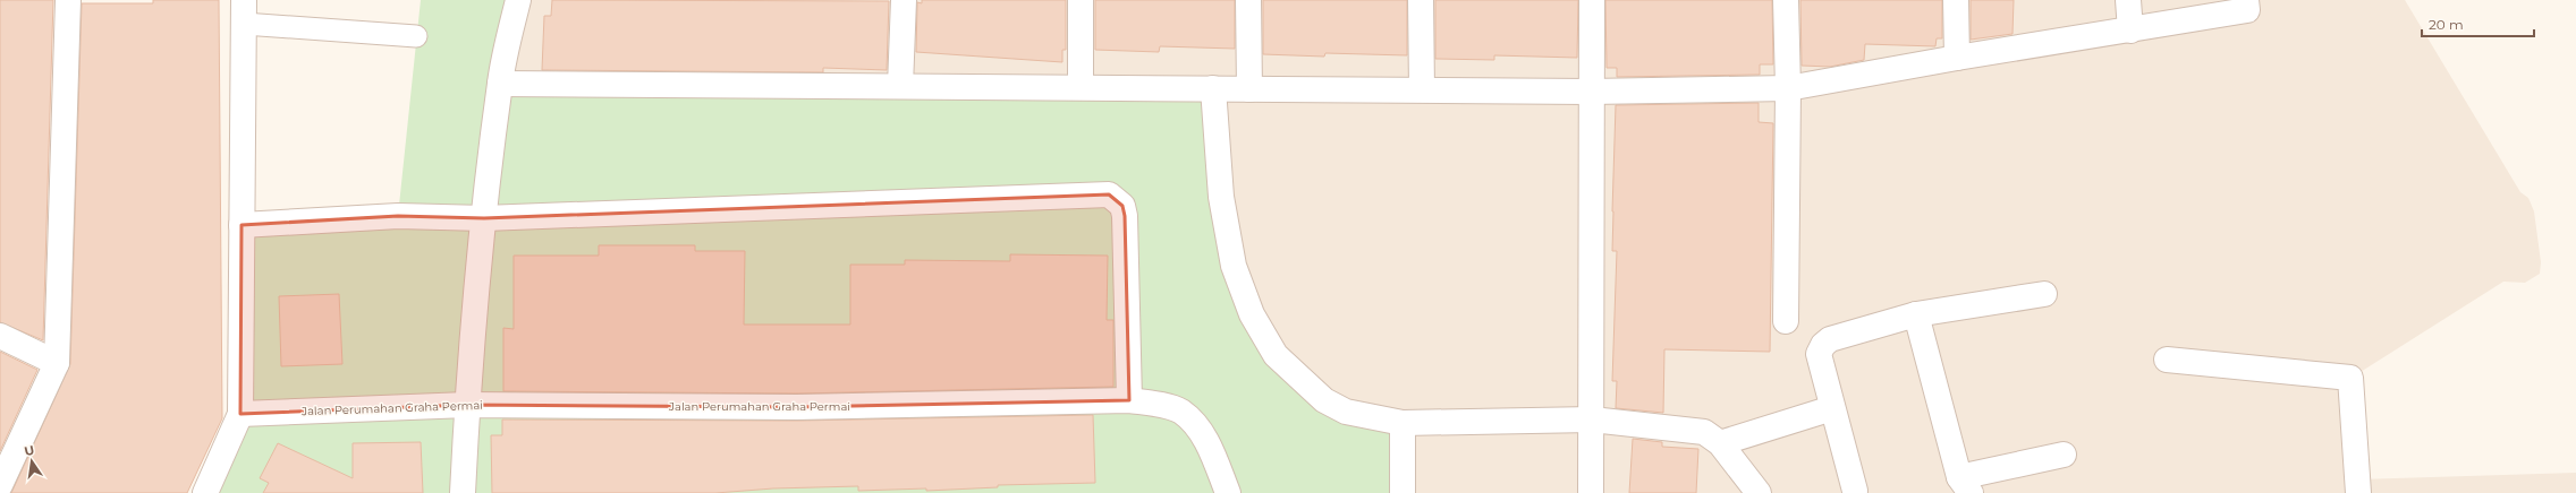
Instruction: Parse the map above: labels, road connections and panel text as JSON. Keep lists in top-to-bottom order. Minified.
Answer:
{"streets":{"street":["Jalan Perumahan Graha Permai"]},"scale_bar":"20 m","north":"top"}
